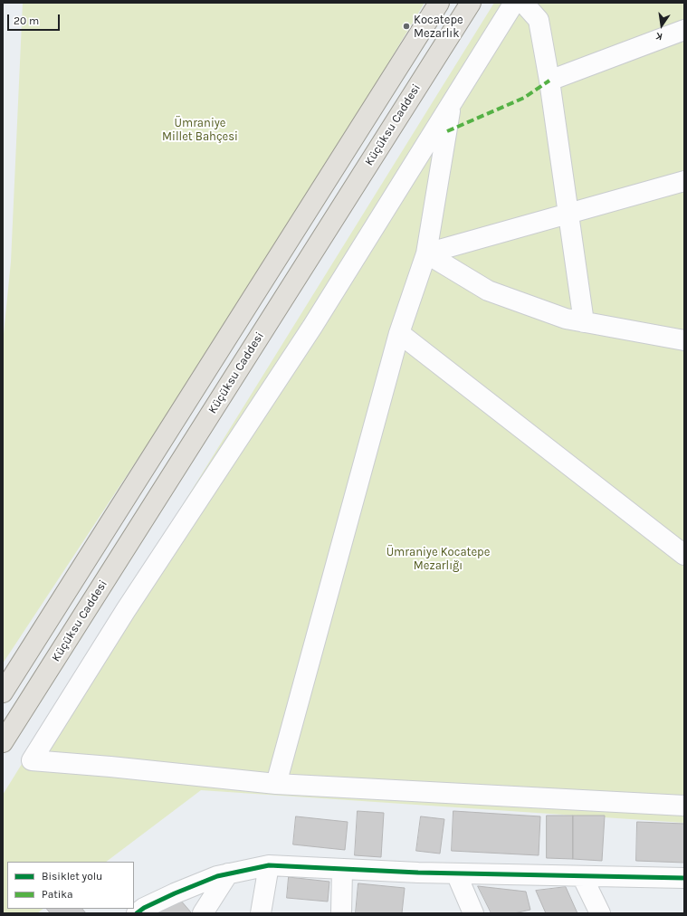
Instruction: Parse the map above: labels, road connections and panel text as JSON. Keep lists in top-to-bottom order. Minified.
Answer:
{"streets":{"main road":["Küçüksu Caddesi"]},"parks":["Ümraniye Millet Bahçesi","Ümraniye Kocatepe Mezarlığı"],"places":["Kocatepe Mezarlık"],"legend":["Bisiklet yolu","Patika"],"scale_bar":"20 m","north":"bottom"}
